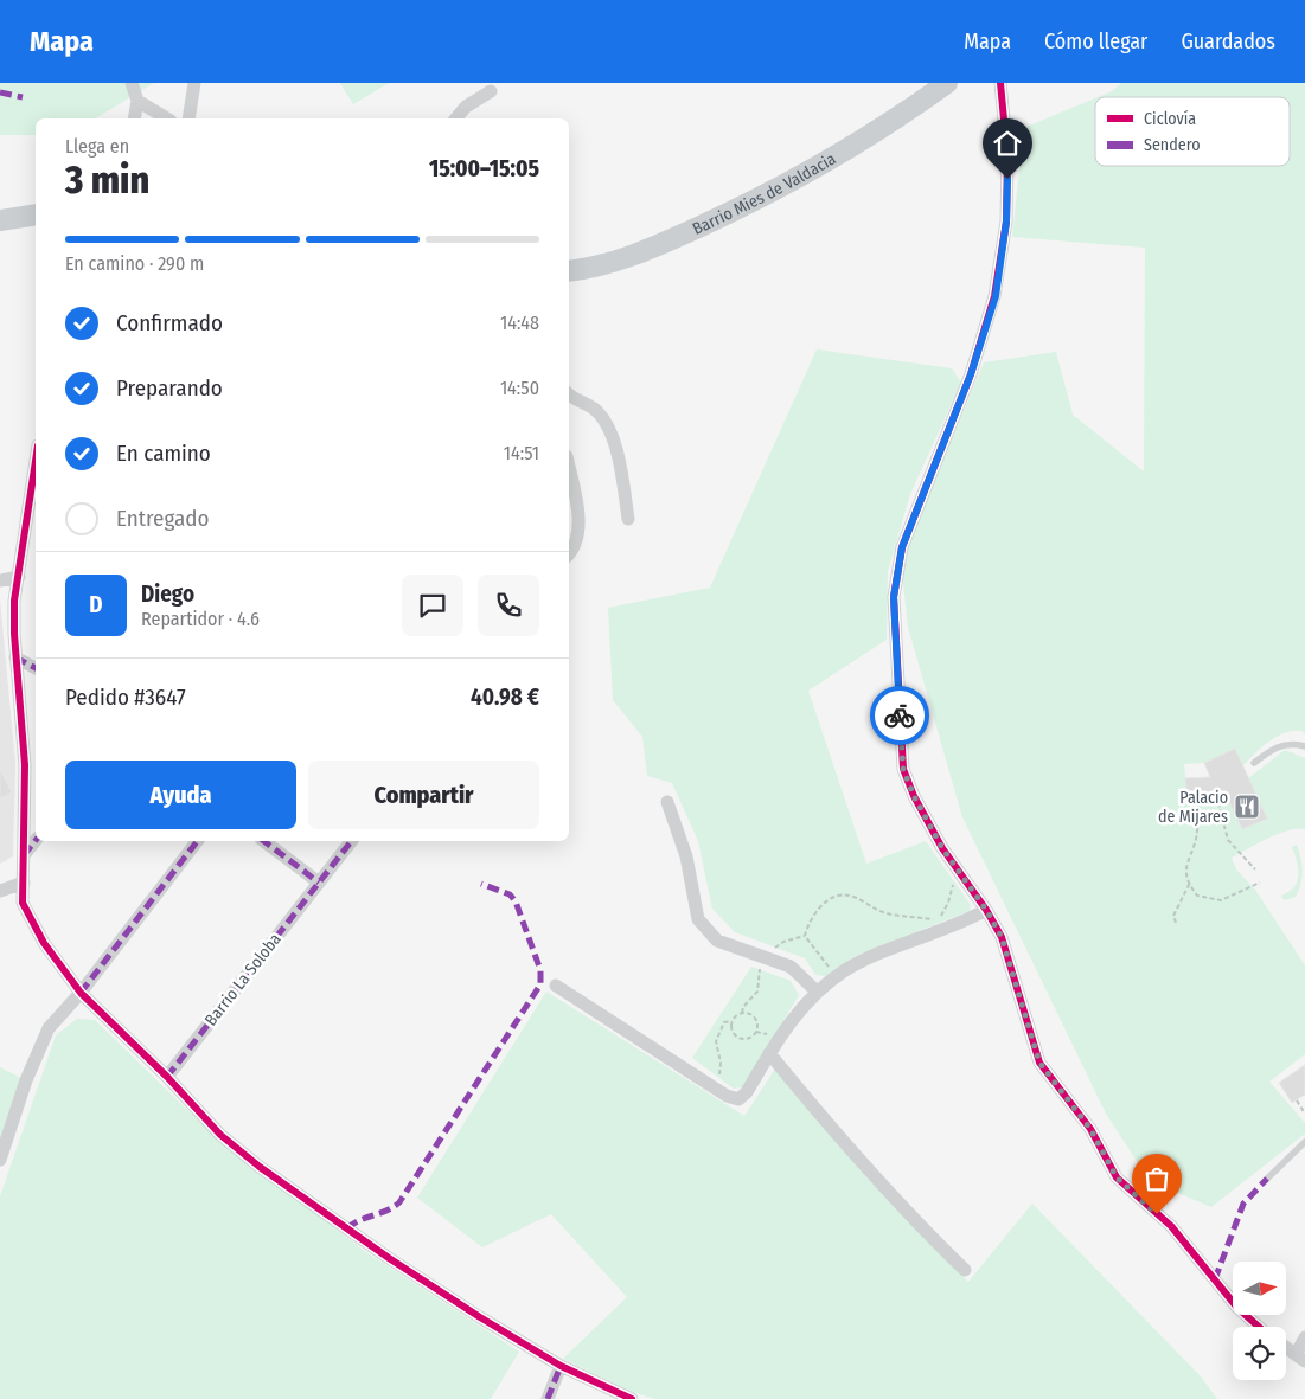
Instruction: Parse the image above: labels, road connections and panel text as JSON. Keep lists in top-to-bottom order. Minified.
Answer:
{"streets":{"main road":["Barrio Mies de Valdacia"],"street":["Barrio La Soloba"]},"places":{"restaurant":["Palacio de Mijares"]},"legend":["Ciclovía","Sendero"],"north":"right","page":{"header":"Mapa","nav":["Mapa","Cómo llegar","Guardados"],"heading":["3 min","Llega en","15:00–15:05"],"panel":["Diego","Repartidor · 4.6","Pedido #3647","40.98 €"],"bar":"En camino · 290 m","list":[["Confirmado","14:48"],["Preparando","14:50"],["En camino","14:51"],"Entregado"],"round":"D","buttons":["Ayuda","Compartir"]}}
